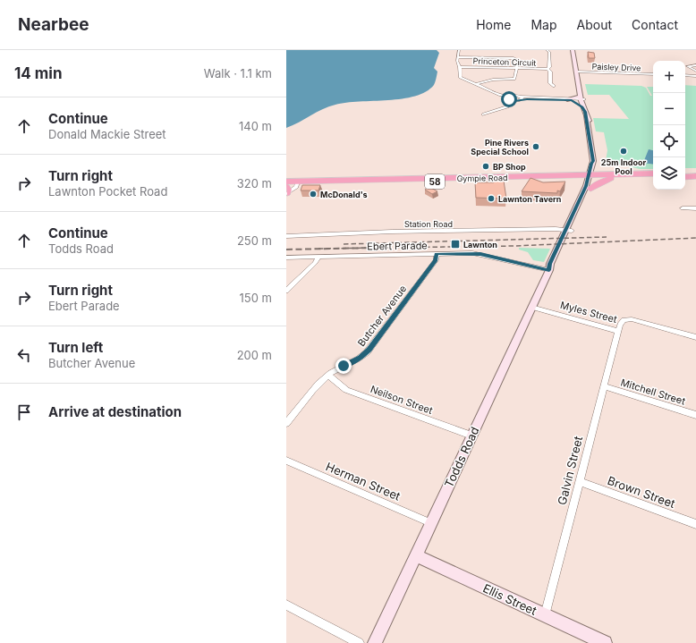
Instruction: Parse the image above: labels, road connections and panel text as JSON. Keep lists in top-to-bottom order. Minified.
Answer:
{"streets":{"highway":["Gympie Road","58"],"main road":["Todds Road","Ellis Street"],"street":["Princeton Circuit","Paisley Drive","Station Road","Ebert Parade","Myles Street","Butcher Avenue","Mitchell Street","Neilson Street","Galvin Street","Herman Street","Brown Street"]},"crossings":[["Gympie Road","Todds Road"],["Station Road","Todds Road"],["Ebert Parade","Butcher Avenue"],["Ebert Parade","Todds Road"],["Myles Street","Todds Road"],["Myles Street","Galvin Street"],["Butcher Avenue","Neilson Street"],["Mitchell Street","Galvin Street"],["Neilson Street","Todds Road"],["Todds Road","Herman Street"],["Todds Road","Ellis Street"],["Galvin Street","Brown Street"],["Galvin Street","Ellis Street"]],"places":{"other":["Pine Rivers Special School","25m Indoor Pool","BP Shop","McDonald's","Lawnton Tavern"],"transit":["Lawnton"]},"page":{"header":"Nearbee","nav":["Home","Map","About","Contact"],"heading":["14 min","Walk · 1.1 km"],"map_buttons":["+","−"],"list":[["Continue","Donald Mackie Street","140 m"],["Turn right","Lawnton Pocket Road","320 m"],["Continue","Todds Road","250 m"],["Turn right","Ebert Parade","150 m"],["Turn left","Butcher Avenue","200 m"],"Arrive at destination"]}}
